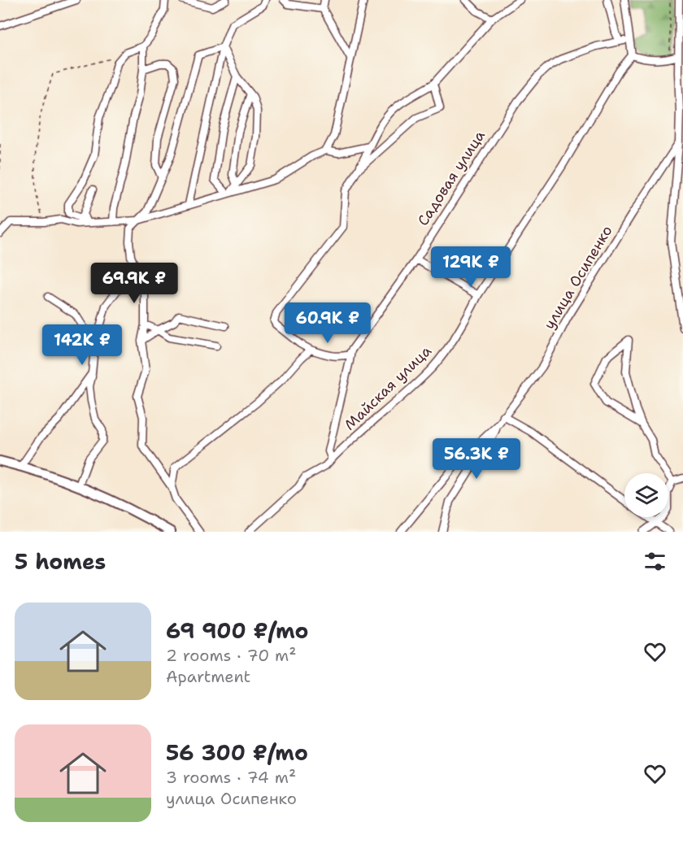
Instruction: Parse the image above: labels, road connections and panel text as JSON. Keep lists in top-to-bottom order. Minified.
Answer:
{"streets":{"street":["Садовая улица","улица Осипенко","Майская улица"]},"crossings":[["Садовая улица","Майская улица"]],"page":{"price":["129K ₽","69.9K ₽","60.9K ₽","142K ₽","56.3K ₽"],"heading":"5 homes","list":[{"name":"69 900 ₽/mo","note":"2 rooms · 70 m² · Apartment"},{"name":"56 300 ₽/mo","note":"3 rooms · 74 m² · улица Осипенко"}]}}
